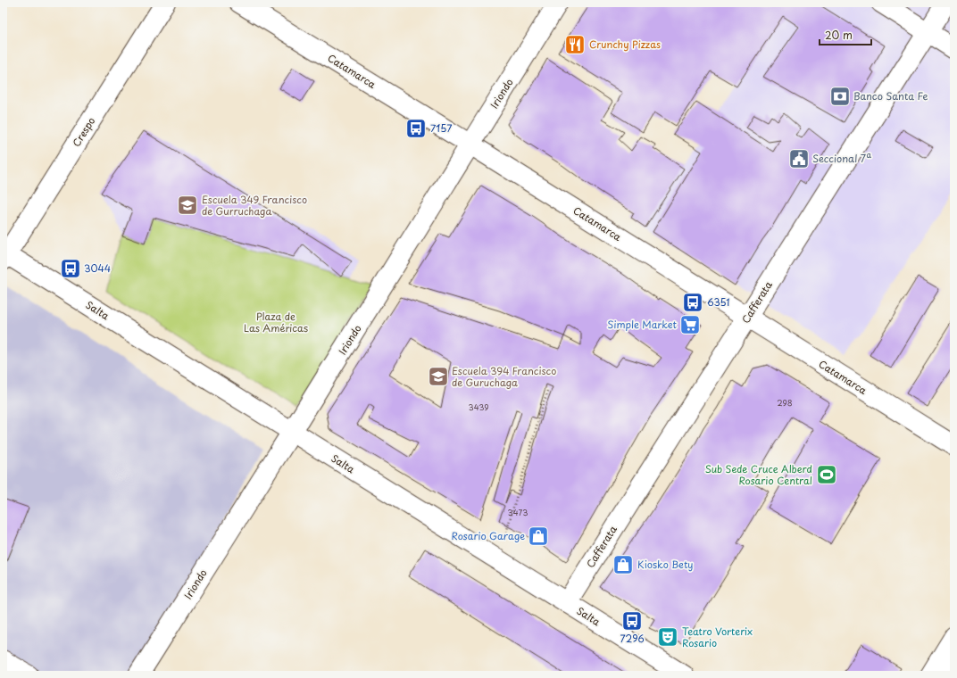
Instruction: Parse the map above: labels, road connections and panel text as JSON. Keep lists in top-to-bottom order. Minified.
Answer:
{"streets":{"main road":["Catamarca","Iriondo","Crespo","Cafferata","Salta"]},"crossings":[["Catamarca","Iriondo"],["Catamarca","Cafferata"],["Iriondo","Salta"],["Crespo","Salta"],["Cafferata","Salta"]],"parks":["Plaza de Las Américas"],"places":{"restaurant":["Crunchy Pizzas"],"bank":["Banco Santa Fe"],"bus stop":["7157","3044","6351","7296"],"public building":["Seccional 7ª"],"school or university":["Escuela 349 Francisco de Gurruchaga","Escuela 394 Francisco de Guruchaga"],"supermarket":["Simple Market"],"sports":["Sub Sede Cruce Alberd Rosario Central"],"shop":["Rosario Garage","Kiosko Bety"],"theatre":["Teatro Vorterix Rosario"]},"house_numbers":["298","3439","3473"],"scale_bar":"20 m"}
